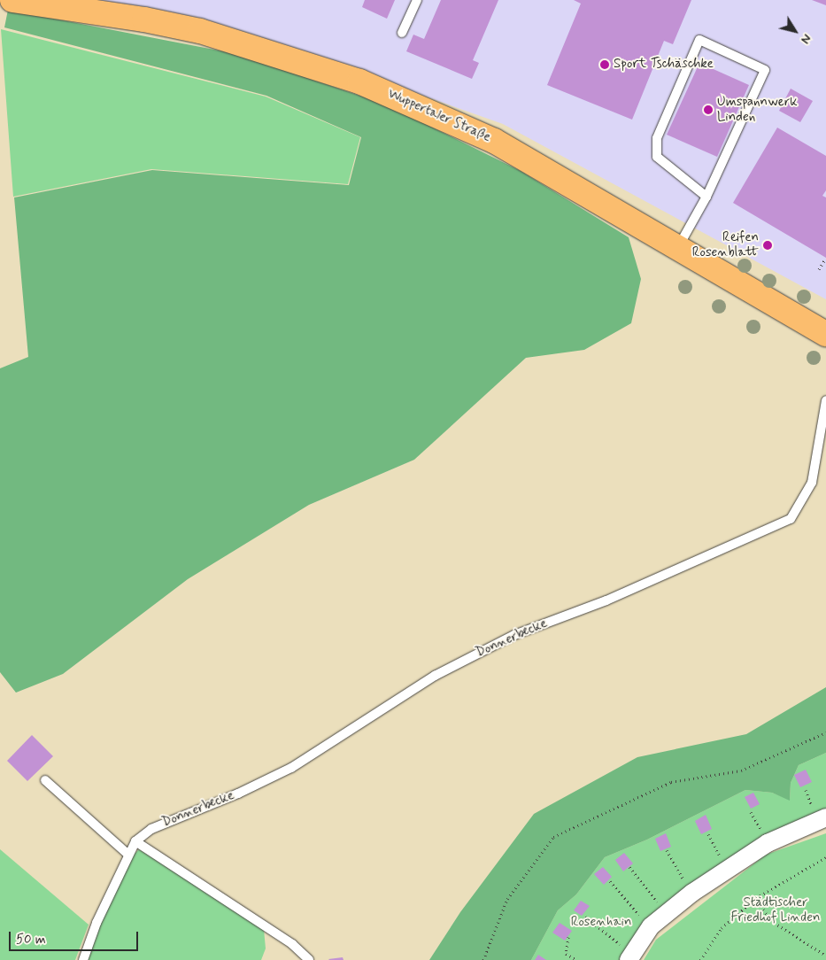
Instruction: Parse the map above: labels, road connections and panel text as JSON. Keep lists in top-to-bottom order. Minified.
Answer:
{"streets":{"main road":["Wuppertaler Straße"],"lane":["Donnerbecke"]},"parks":["Städtischer Friedhof Linden","Rosenhain"],"places":["Sport Tschäschke","Umspannwerk Linden","Reifen Rosenblatt"],"scale_bar":"50 m","north":"bottom right"}
